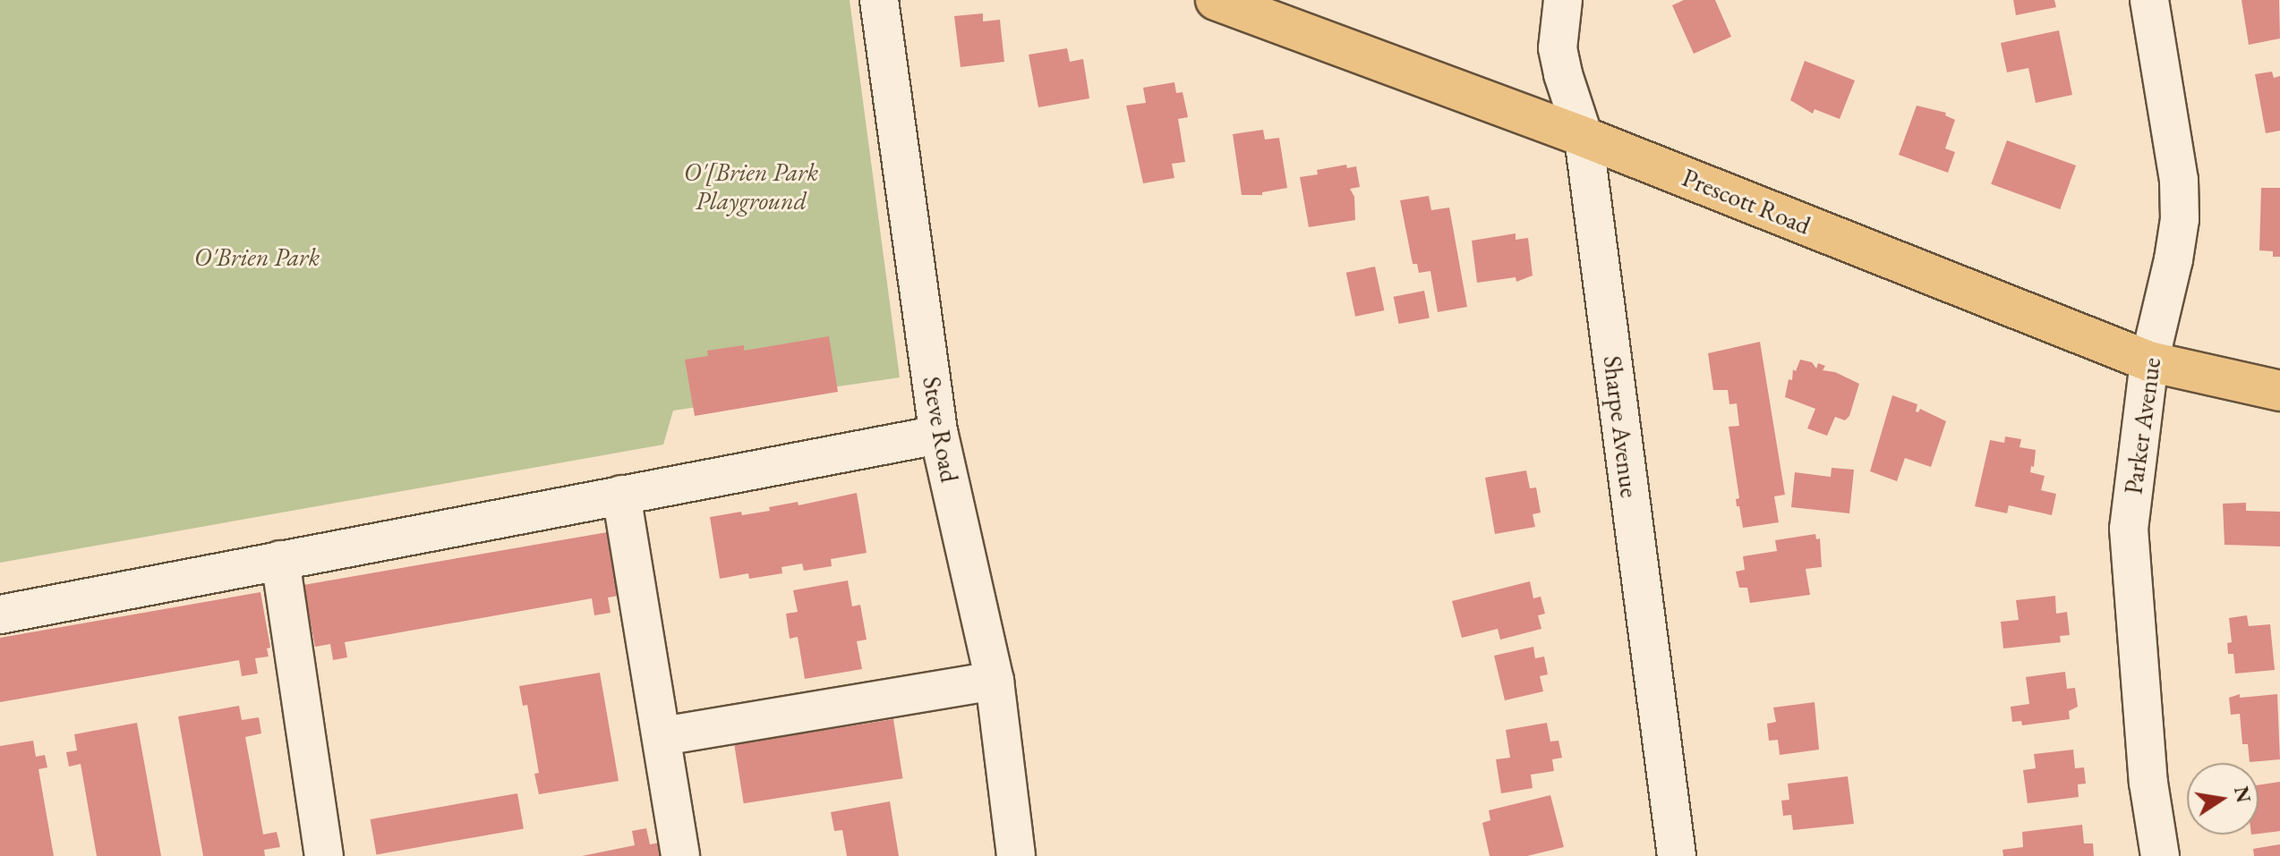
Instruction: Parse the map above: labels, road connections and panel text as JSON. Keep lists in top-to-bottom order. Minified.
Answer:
{"streets":{"main road":["Prescott Road"],"street":["Parker Avenue","Sharpe Avenue","Steve Road"]},"crossings":[["Prescott Road","Parker Avenue"],["Prescott Road","Sharpe Avenue"]],"parks":["O'[Brien Park Playground","O'Brien Park"],"north":"right"}
